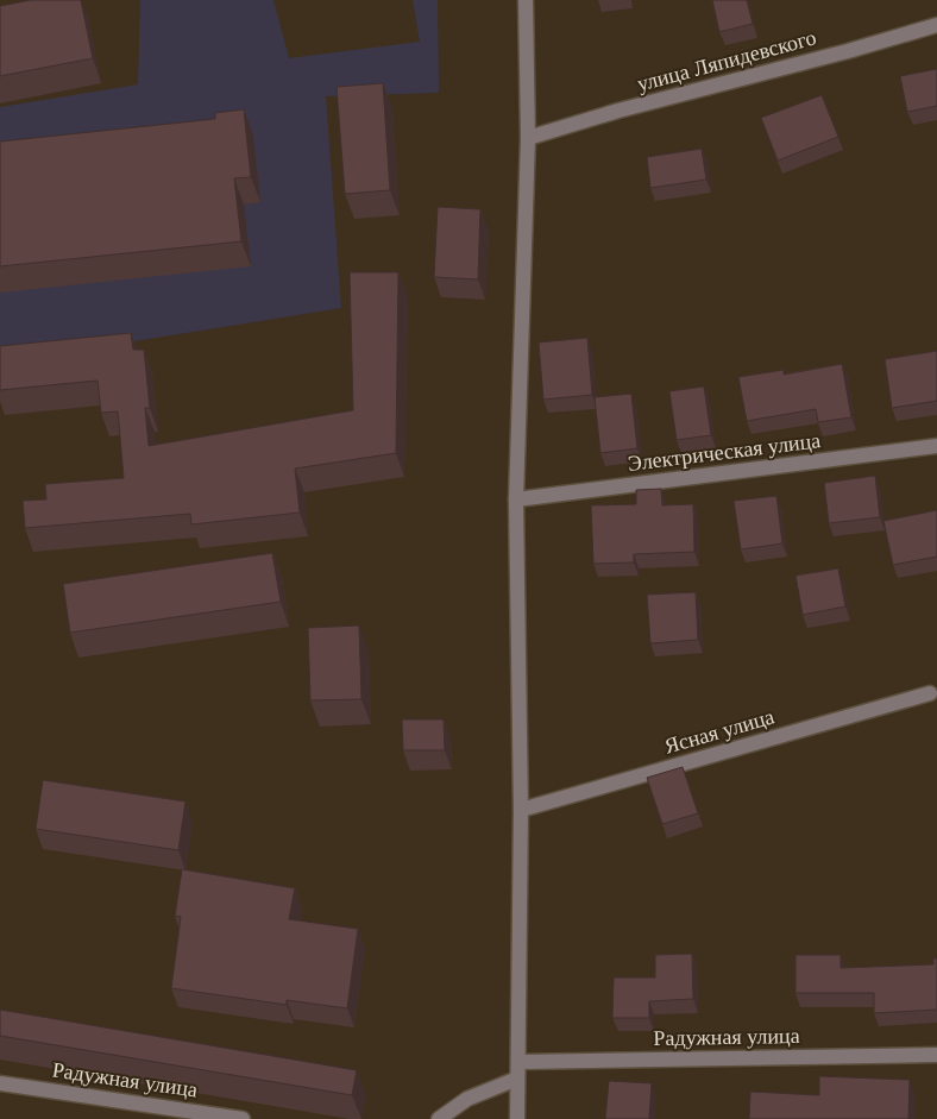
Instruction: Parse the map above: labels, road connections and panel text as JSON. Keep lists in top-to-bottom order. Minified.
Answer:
{"streets":{"street":["улица Ляпидевского","Электрическая улица","Ясная улица","Радужная улица"]}}
